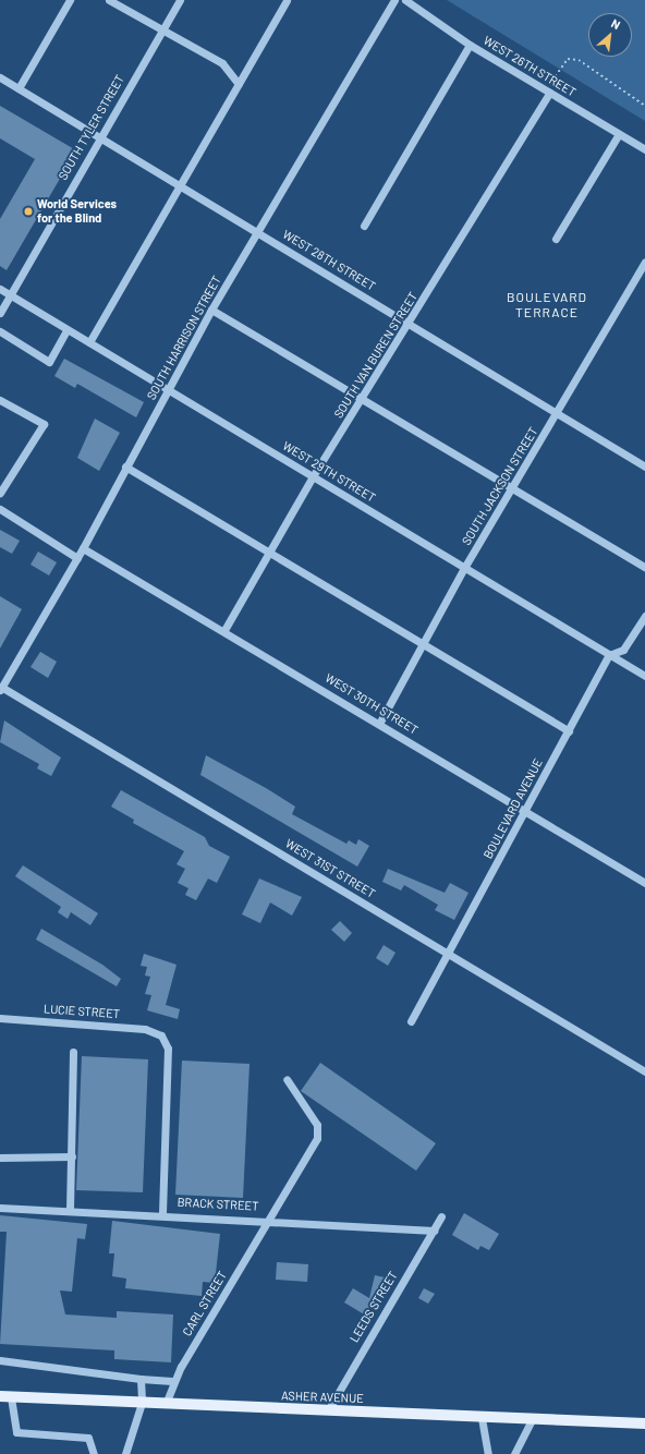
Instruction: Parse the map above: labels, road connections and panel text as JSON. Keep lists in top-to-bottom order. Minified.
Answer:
{"streets":{"main road":["ASHER AVENUE"],"street":["WEST 26TH STREET","SOUTH TYLER STREET","WEST 28TH STREET","SOUTH HARRISON STREET","SOUTH VAN BUREN STREET","WEST 29TH STREET","SOUTH JACKSON STREET","WEST 30TH STREET","BOULEVARD AVENUE","WEST 31ST STREET","LUCIE STREET","BRACK STREET","CARL STREET","LEEDS STREET"]},"crossings":[["WEST 26TH STREET","SOUTH VAN BUREN STREET"],["SOUTH TYLER STREET","WEST 28TH STREET"],["SOUTH TYLER STREET","WEST 29TH STREET"],["WEST 28TH STREET","SOUTH HARRISON STREET"],["WEST 28TH STREET","SOUTH VAN BUREN STREET"],["WEST 28TH STREET","SOUTH JACKSON STREET"],["SOUTH HARRISON STREET","WEST 29TH STREET"],["SOUTH HARRISON STREET","WEST 30TH STREET"],["SOUTH HARRISON STREET","WEST 31ST STREET"],["SOUTH VAN BUREN STREET","WEST 29TH STREET"],["SOUTH VAN BUREN STREET","WEST 30TH STREET"],["WEST 29TH STREET","SOUTH JACKSON STREET"],["WEST 29TH STREET","BOULEVARD AVENUE"],["SOUTH JACKSON STREET","WEST 30TH STREET"],["WEST 30TH STREET","BOULEVARD AVENUE"],["BOULEVARD AVENUE","WEST 31ST STREET"],["LUCIE STREET","BRACK STREET"],["BRACK STREET","CARL STREET"],["BRACK STREET","LEEDS STREET"],["CARL STREET","ASHER AVENUE"],["LEEDS STREET","ASHER AVENUE"]],"districts":["BOULEVARD TERRACE"],"places":["World Services for the Blind"],"north":"top right"}
